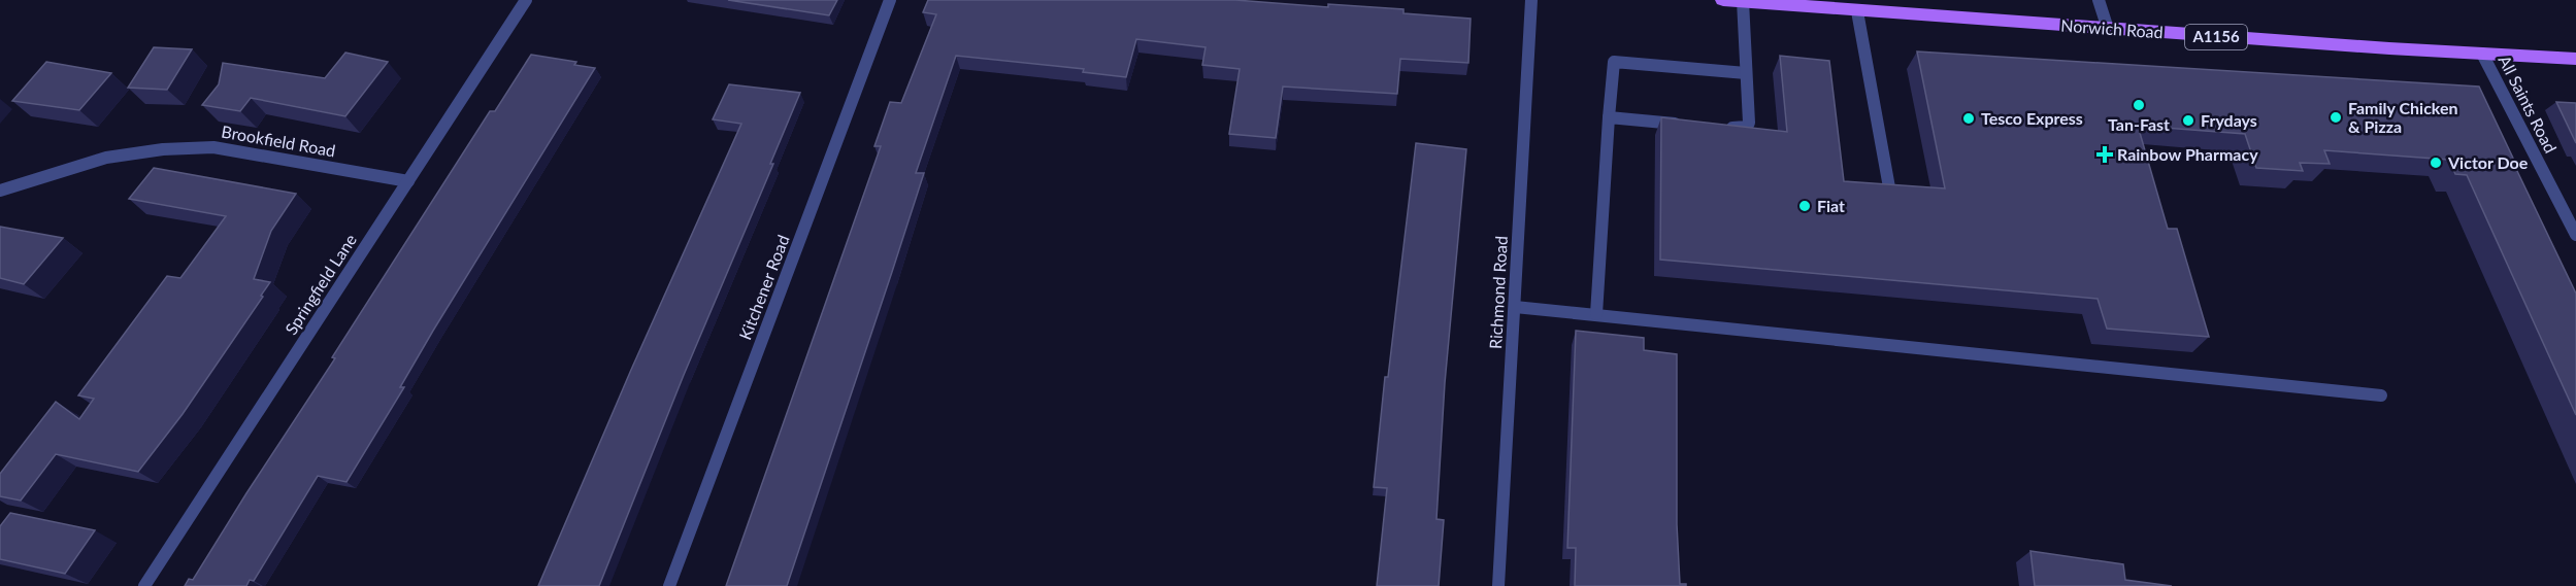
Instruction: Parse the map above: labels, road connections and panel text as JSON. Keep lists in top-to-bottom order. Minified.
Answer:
{"streets":{"main road":["Norwich Road","A1156"],"street":["All Saints Road","Brookfield Road","Springfield Lane","Kitchener Road","Richmond Road"]},"crossings":[["Norwich Road","All Saints Road"],["Brookfield Road","Springfield Lane"]],"places":{"other":["Tan-Fast","Family Chicken & Pizza","Tesco Express","Frydays","Victor Doe","Fiat"],"health":["Rainbow Pharmacy"]}}
